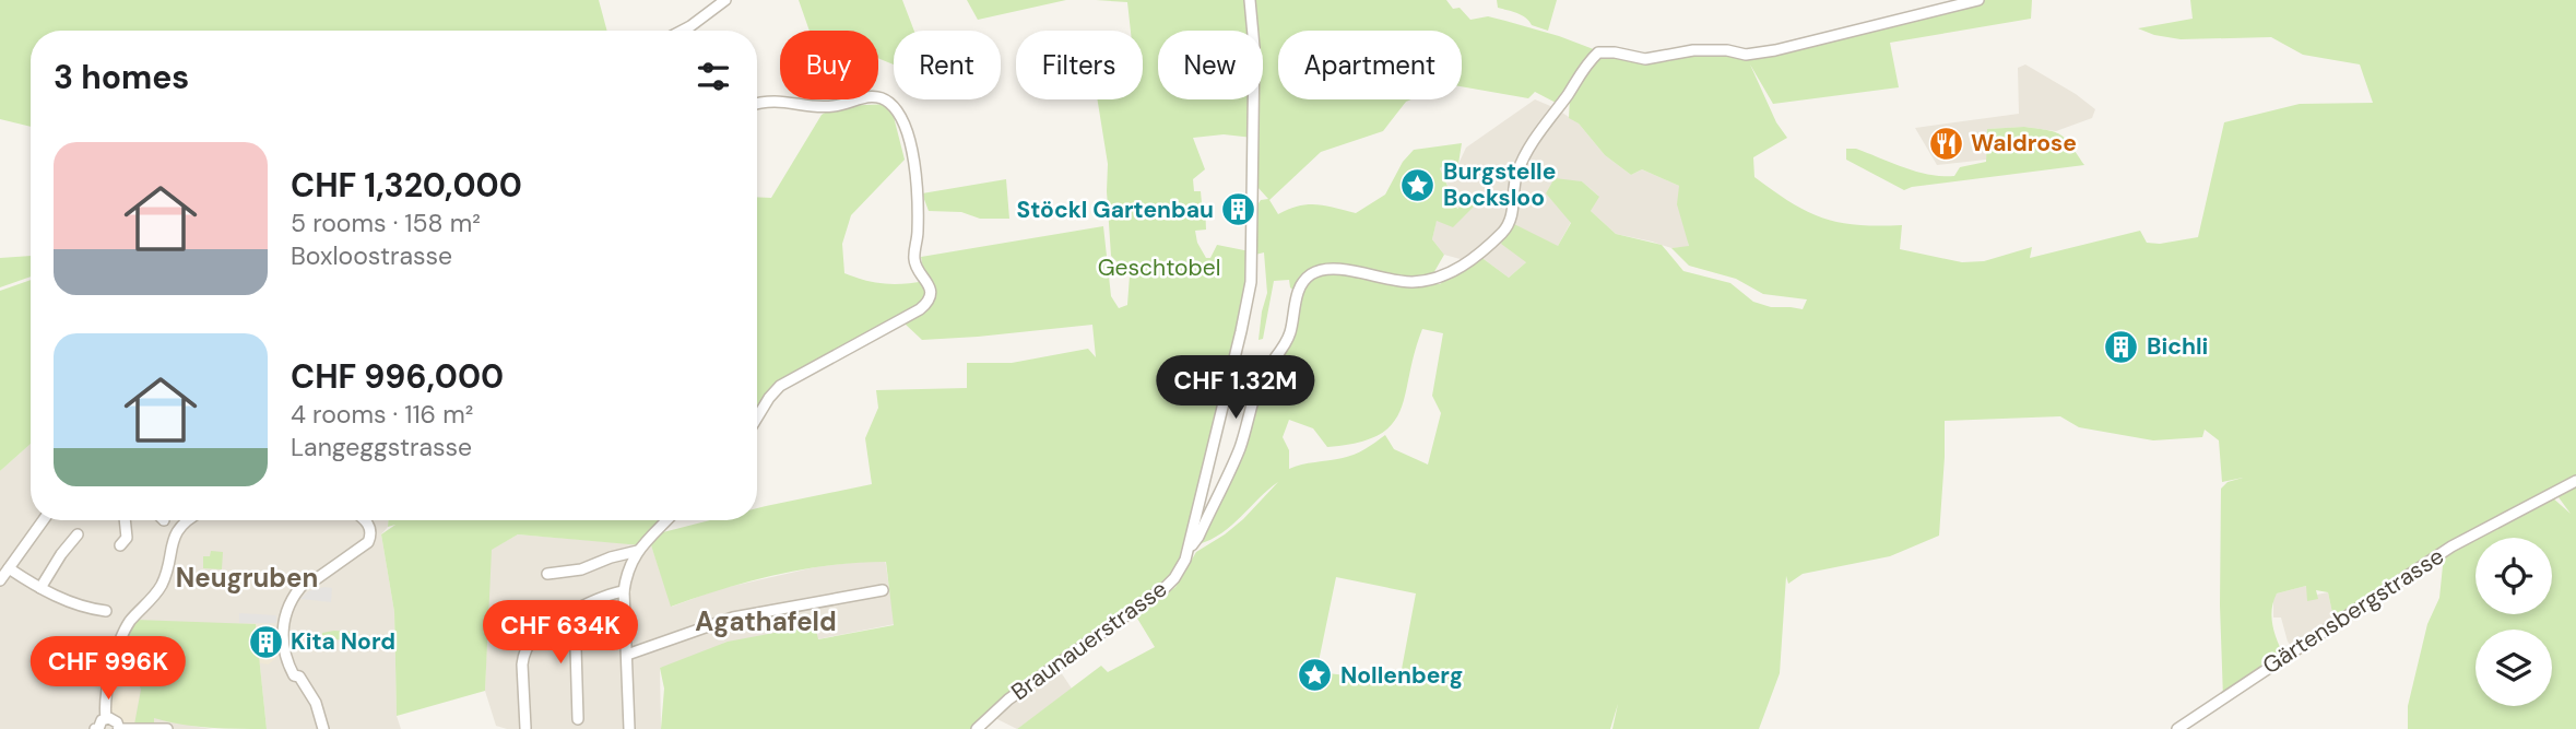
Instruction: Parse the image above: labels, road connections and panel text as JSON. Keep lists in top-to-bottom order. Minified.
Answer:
{"streets":{"street":["Gärtensbergstrasse","Braunauerstrasse"]},"districts":["Neugruben","Agathafeld"],"parks":["Geschtobel"],"places":{"restaurant":["Waldrose"],"place":["Burgstelle Bocksloo","Nollenberg"],"building":["Stöckl Gartenbau","Bichli","Kita Nord"]},"page":{"chip":["Buy","Rent","Filters","New","Apartment"],"heading":"3 homes","list":[{"name":"CHF 1,320,000","note":"5 rooms · 158 m² · Boxloostrasse"},{"name":"CHF 996,000","note":"4 rooms · 116 m² · Langeggstrasse"}],"price":["CHF 1.32M","CHF 634K","CHF 996K"]}}
